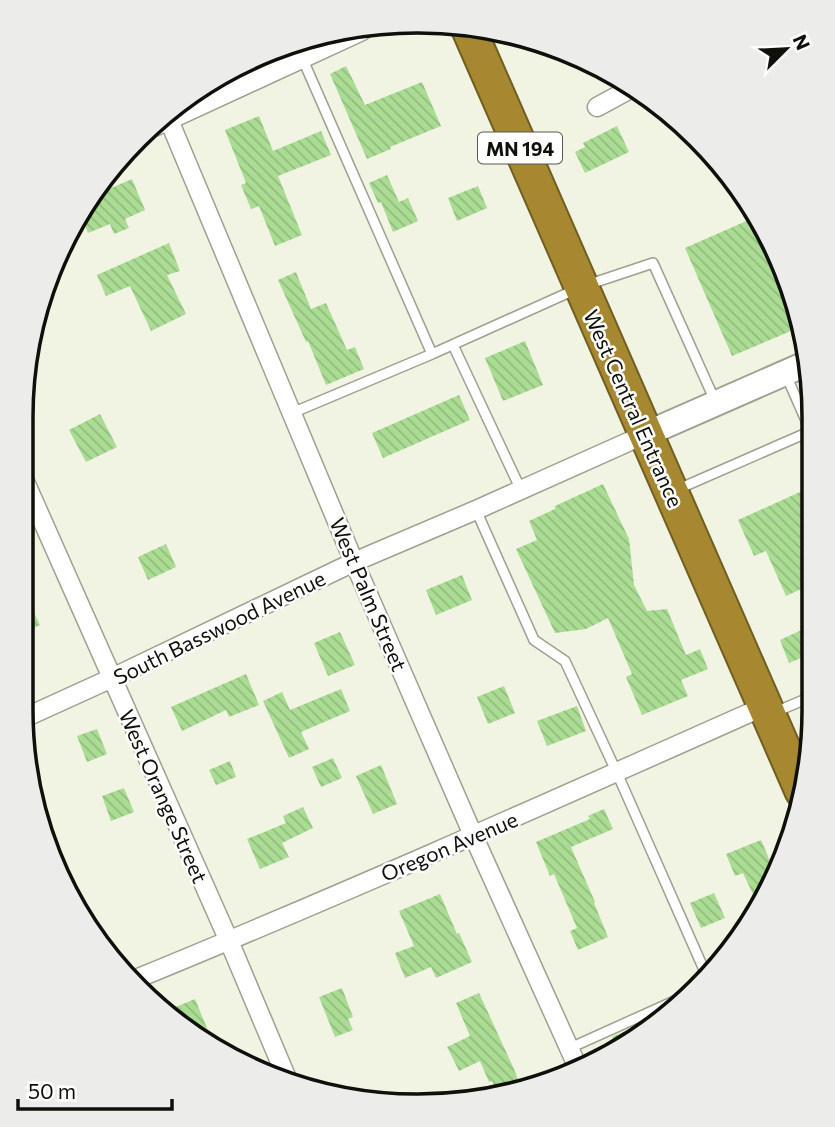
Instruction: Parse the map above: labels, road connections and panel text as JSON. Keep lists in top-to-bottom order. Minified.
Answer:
{"streets":{"highway":["MN 194","West Central Entrance"],"street":["West Palm Street","South Basswood Avenue","West Orange Street","Oregon Avenue"]},"crossings":[["West Central Entrance","South Basswood Avenue"],["West Central Entrance","Oregon Avenue"],["West Palm Street","South Basswood Avenue"],["West Palm Street","Oregon Avenue"],["South Basswood Avenue","West Orange Street"],["West Orange Street","Oregon Avenue"]],"scale_bar":"50 m","north":"top right"}
